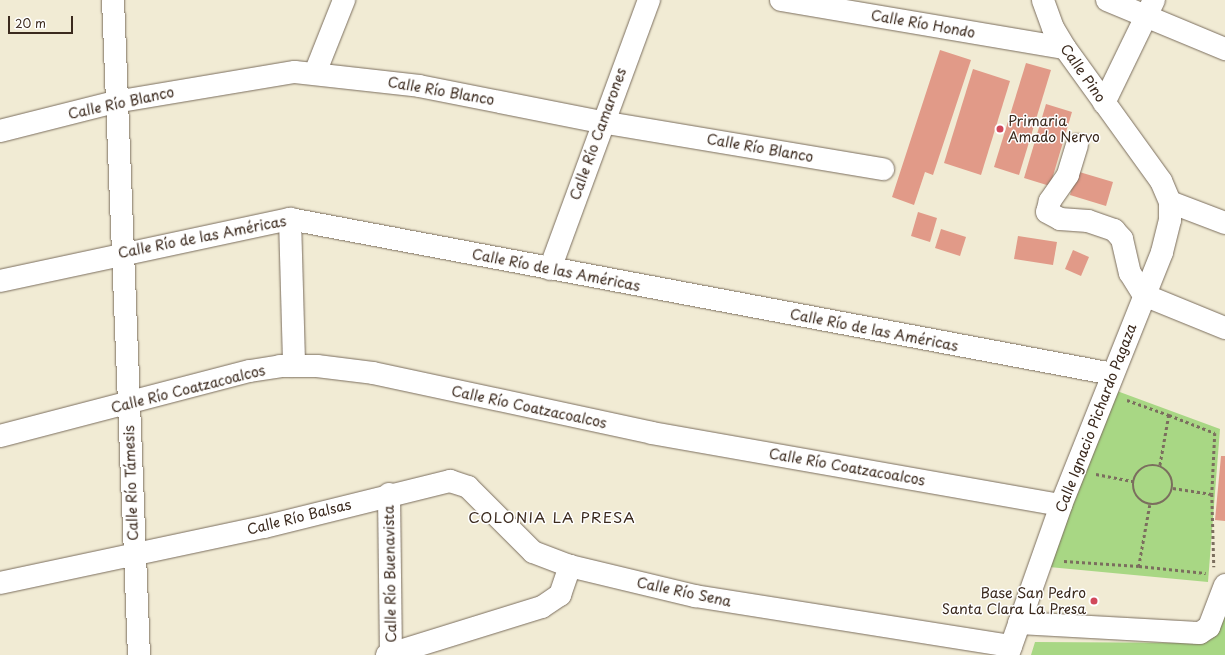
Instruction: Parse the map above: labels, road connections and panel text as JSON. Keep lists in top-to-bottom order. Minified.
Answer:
{"streets":{"street":["Calle Río Hondo","Calle Pino","Calle Río Blanco","Calle Río Camarones","Calle Río de las Américas","Calle Río Coatzacoalcos","Calle Ignacio Pichardo Pagaza","Calle Río Támesis","Calle Río Balsas","Calle Río Buenavista","Calle Río Sena"]},"crossings":[["Calle Río Hondo","Calle Pino"],["Calle Pino","Calle Ignacio Pichardo Pagaza"],["Calle Río Blanco","Calle Río Camarones"],["Calle Río Blanco","Calle Río Támesis"],["Calle Río Camarones","Calle Río de las Américas"],["Calle Río de las Américas","Calle Ignacio Pichardo Pagaza"],["Calle Río de las Américas","Calle Río Támesis"],["Calle Río Coatzacoalcos","Calle Ignacio Pichardo Pagaza"],["Calle Río Coatzacoalcos","Calle Río Támesis"],["Calle Ignacio Pichardo Pagaza","Calle Río Sena"],["Calle Río Támesis","Calle Río Balsas"],["Calle Río Balsas","Calle Río Buenavista"],["Calle Río Balsas","Calle Río Sena"]],"districts":["COLONIA LA PRESA"],"places":["Primaria Amado Nervo","Base San Pedro Santa Clara La Presa"],"scale_bar":"20 m"}
